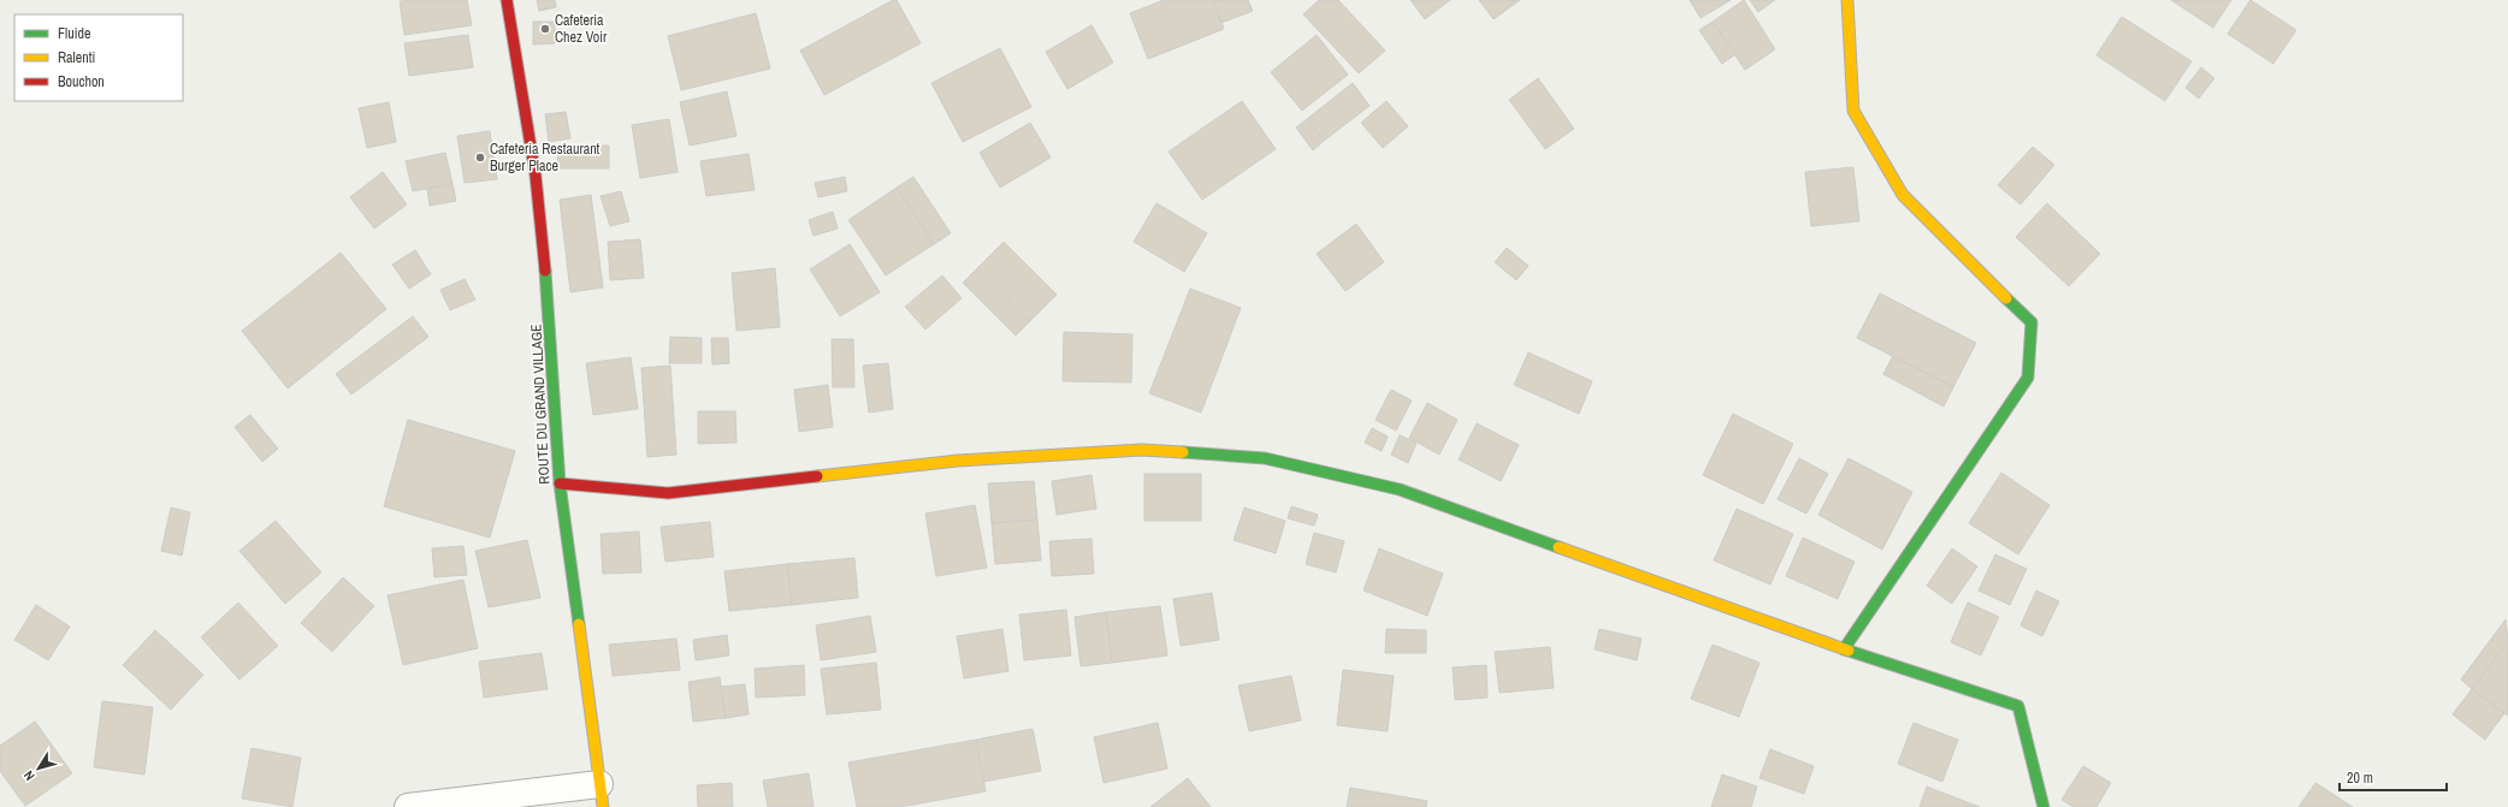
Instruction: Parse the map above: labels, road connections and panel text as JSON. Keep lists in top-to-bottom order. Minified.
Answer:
{"streets":{"street":["ROUTE DU GRAND VILLAGE"]},"places":["Cafeteria Chez Voir","Cafeteria Restaurant Burger Place"],"legend":["Fluide","Ralenti","Bouchon"],"scale_bar":"20 m","north":"bottom left"}
